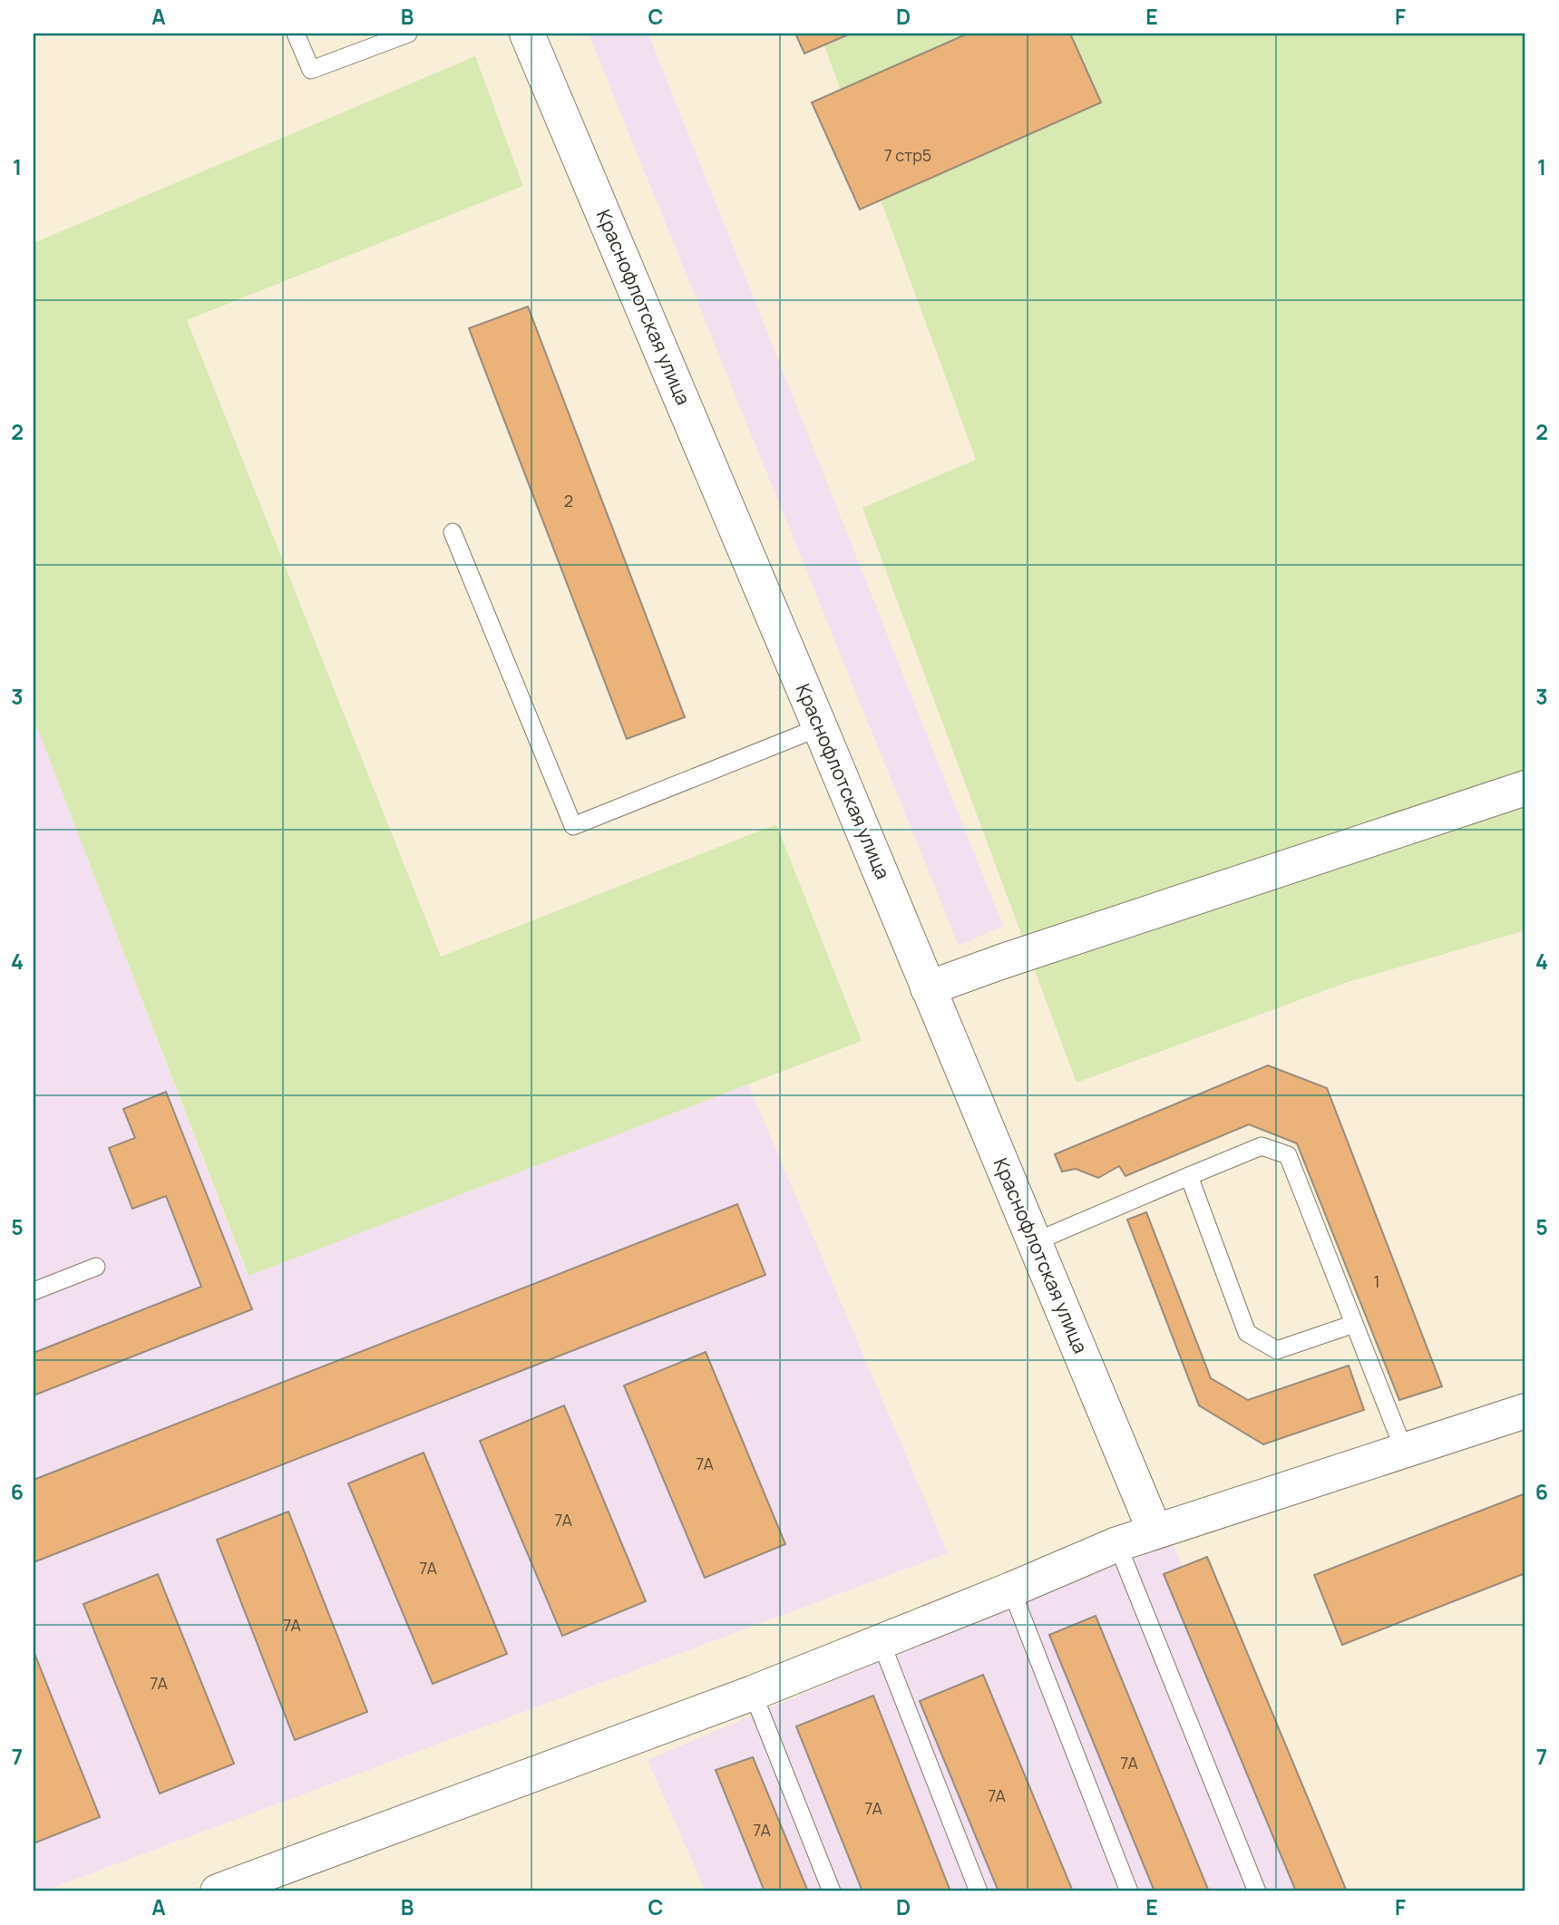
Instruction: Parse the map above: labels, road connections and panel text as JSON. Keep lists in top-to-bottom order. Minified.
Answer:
{"streets":{"street":["Краснофлотская улица"]},"house_numbers":["7 стр5","2","1","7А","7А","7А","7А","7А","7А","7А","7А","7А"],"grid":{"columns":["A","B","C","D","E","F"],"rows":["1","2","3","4","5","6","7"]}}
